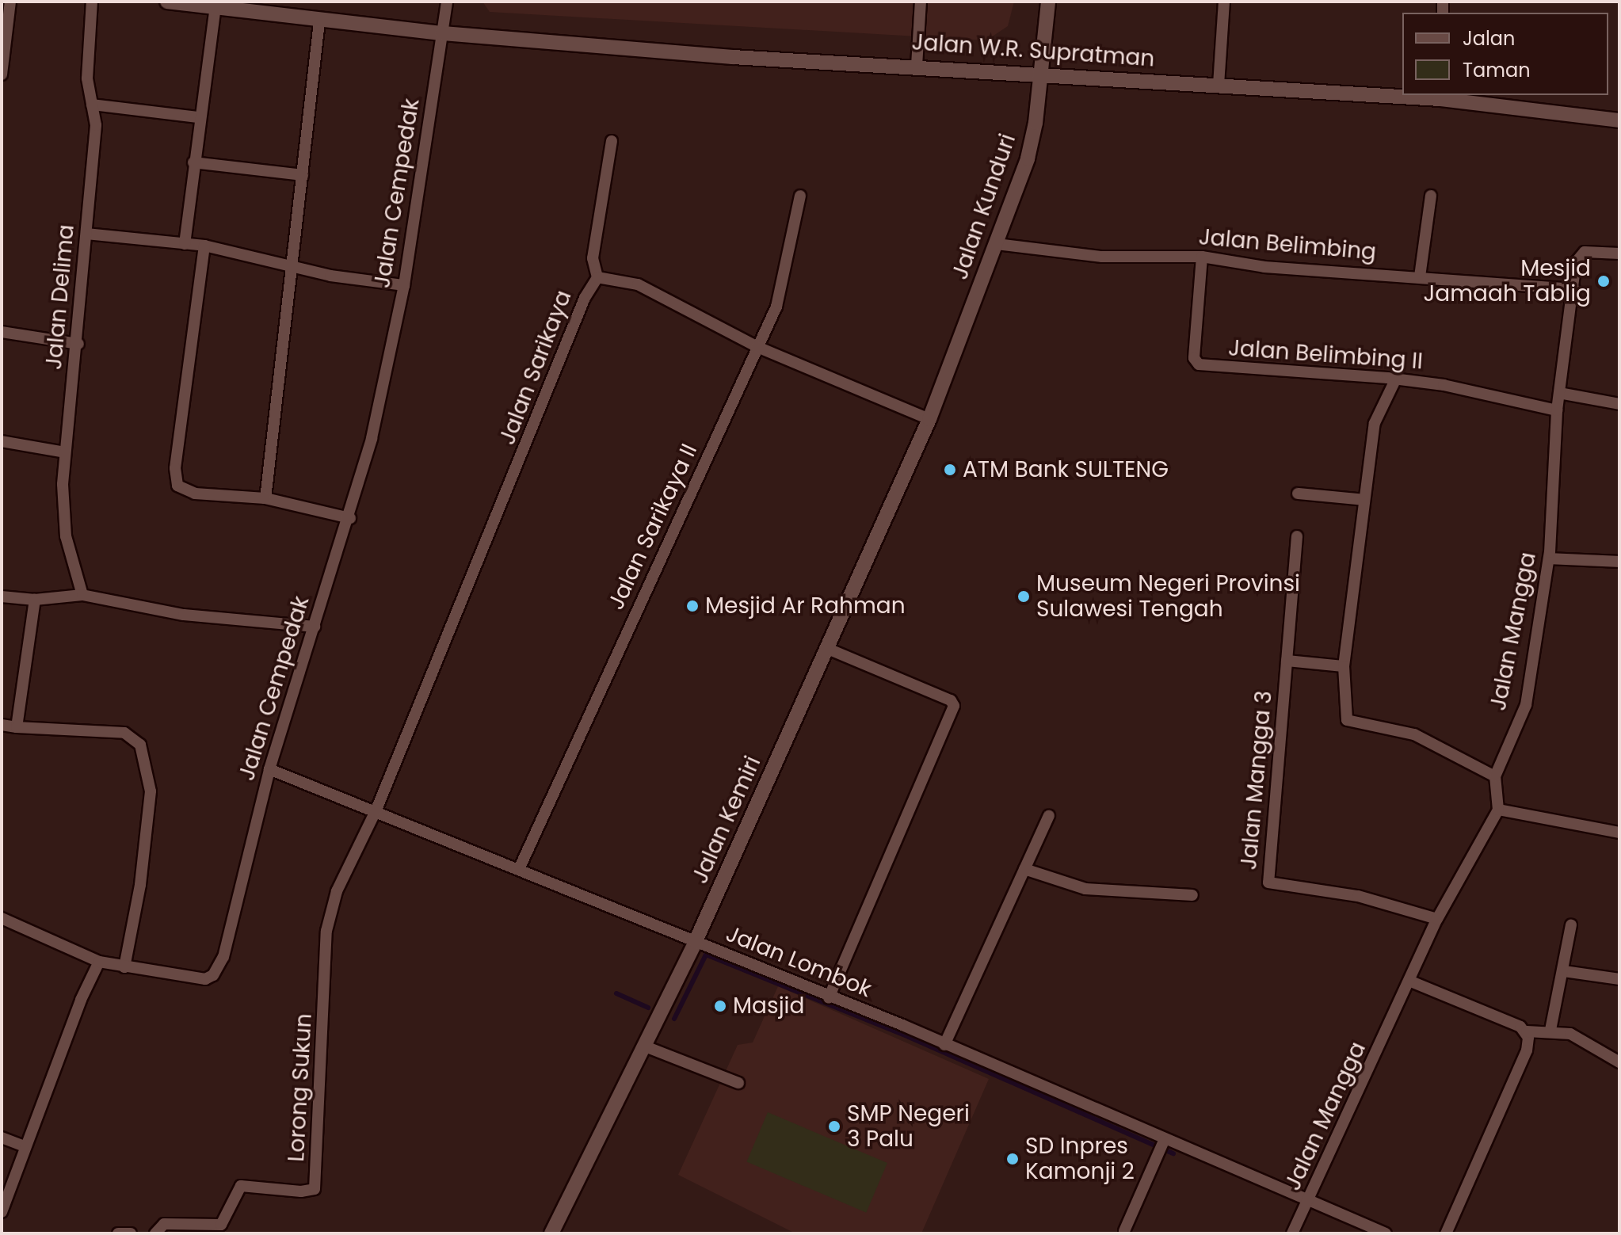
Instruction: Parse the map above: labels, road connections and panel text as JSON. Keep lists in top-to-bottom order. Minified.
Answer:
{"streets":{"street":["Jalan W.R. Supratman","Jalan Cempedak","Jalan Kunduri","Jalan Belimbing","Jalan Delima","Jalan Belimbing II","Jalan Sarikaya","Jalan Sarikaya II","Jalan Mangga","Jalan Mangga 3","Jalan Kemiri","Jalan Lombok","Lorong Sukun"]},"crossings":[["Jalan W.R. Supratman","Jalan Cempedak"],["Jalan W.R. Supratman","Jalan Kunduri"],["Jalan Cempedak","Jalan Lombok"],["Jalan Kunduri","Jalan Belimbing"],["Jalan Kunduri","Jalan Sarikaya"],["Jalan Kunduri","Jalan Kemiri"],["Jalan Belimbing","Jalan Belimbing II"],["Jalan Belimbing","Jalan Mangga"],["Jalan Belimbing II","Jalan Mangga"],["Jalan Sarikaya","Jalan Sarikaya II"],["Jalan Sarikaya","Jalan Kemiri"],["Jalan Sarikaya","Jalan Lombok"],["Jalan Sarikaya","Lorong Sukun"],["Jalan Sarikaya II","Jalan Lombok"],["Jalan Mangga","Jalan Mangga 3"],["Jalan Mangga","Jalan Lombok"],["Jalan Kemiri","Jalan Lombok"],["Jalan Lombok","Lorong Sukun"]],"places":["Mesjid Jamaah Tablig","ATM Bank SULTENG","Museum Negeri Provinsi Sulawesi Tengah","Mesjid Ar Rahman","Masjid","SMP Negeri 3 Palu","SD Inpres Kamonji 2"],"legend":["Jalan","Taman"]}
